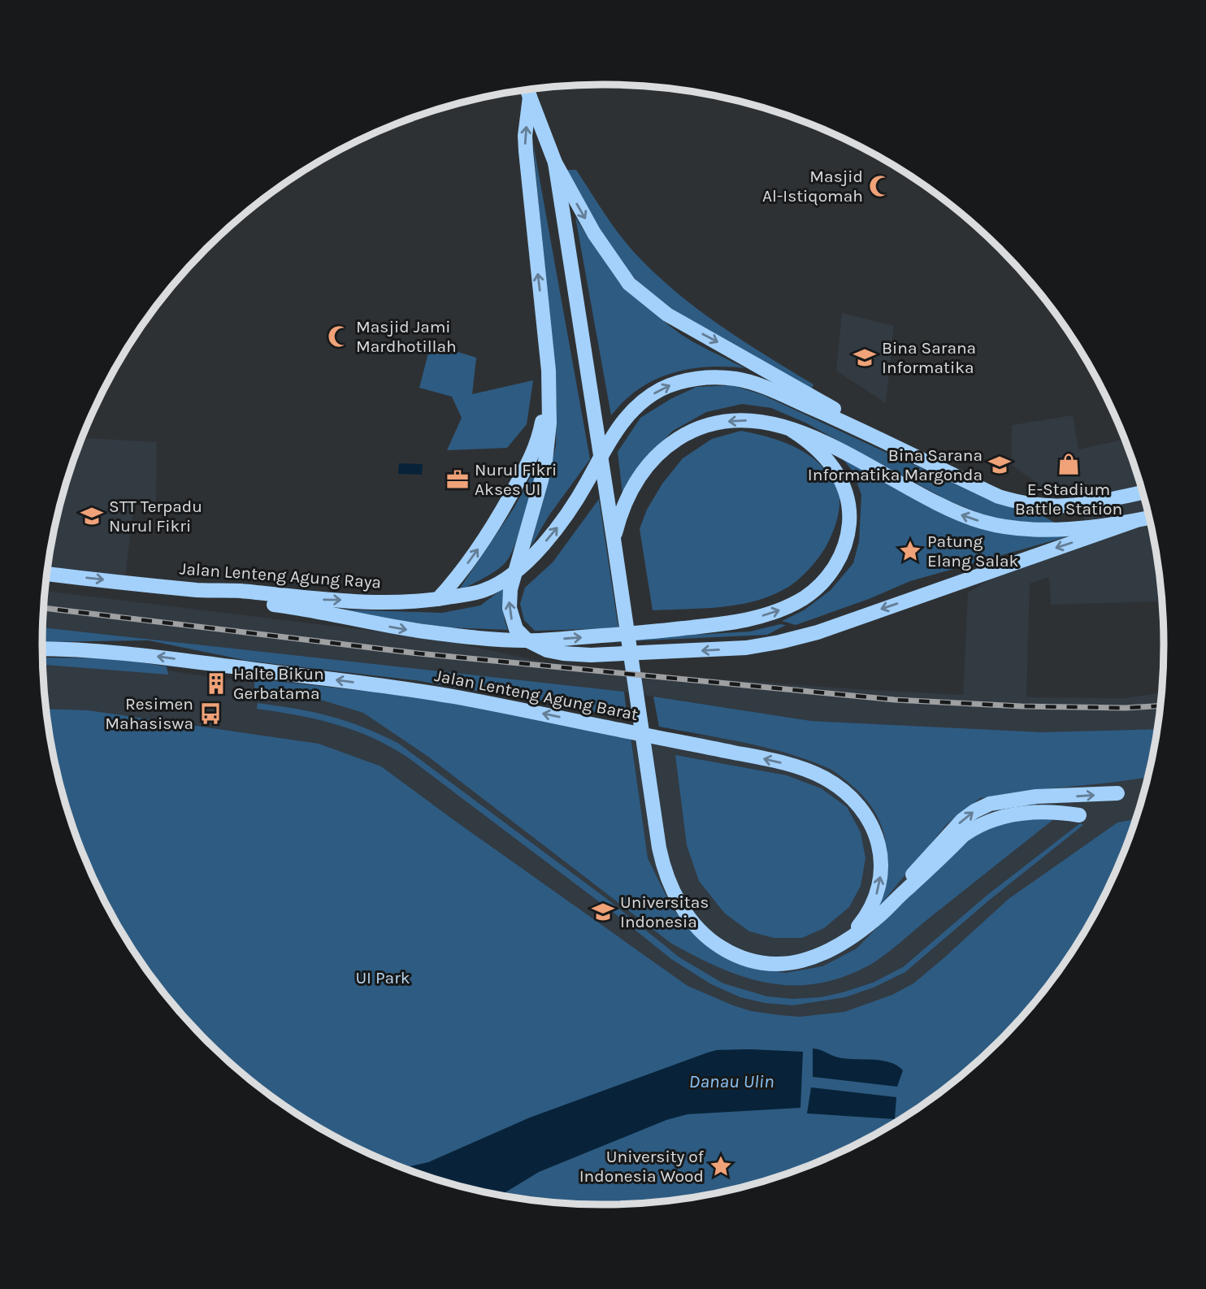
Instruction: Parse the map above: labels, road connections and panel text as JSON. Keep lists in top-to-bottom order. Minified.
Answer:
{"streets":{"main road":["Jalan Lenteng Agung Raya","Jalan Lenteng Agung Barat"]},"water":["Danau Ulin"],"parks":["UI Park"],"places":{"mosque":["Masjid Al-Istiqomah","Masjid Jami Mardhotillah"],"school or university":["Bina Sarana Informatika","Bina Sarana Informatika Margonda","STT Terpadu Nurul Fikri","Universitas Indonesia"],"shop":["E-Stadium Battle Station"],"office":["Nurul Fikri Akses UI"],"place":["Patung Elang Salak","University of Indonesia Wood"],"building":["Halte Bikun Gerbatama"],"bus stop":["Resimen Mahasiswa"]}}
